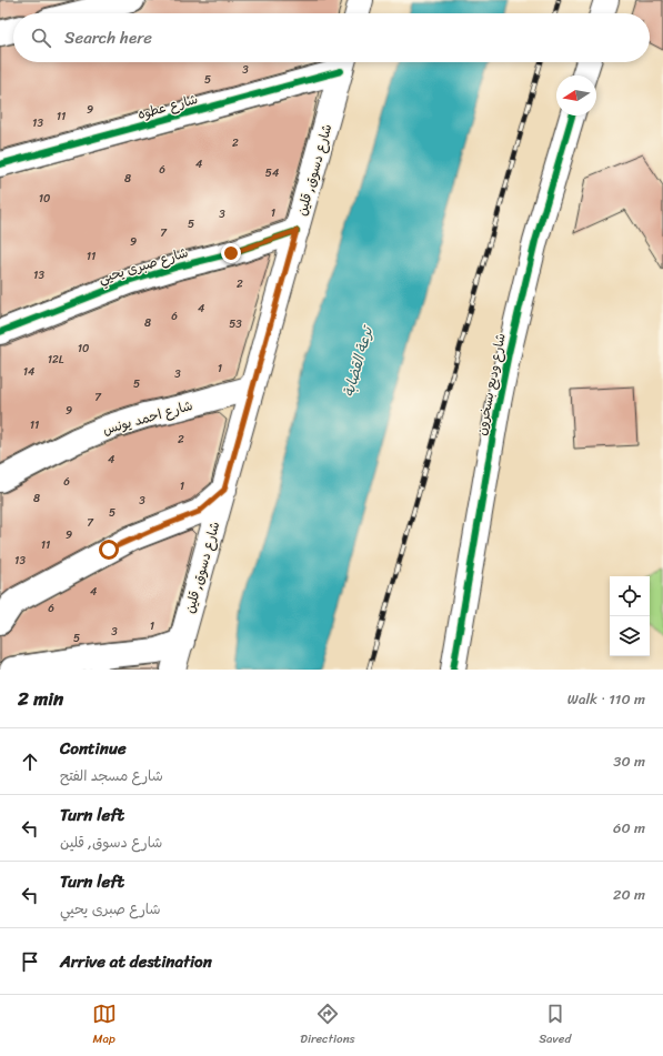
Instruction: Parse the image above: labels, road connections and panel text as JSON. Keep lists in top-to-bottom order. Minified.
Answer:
{"streets":{"street":["شارع عطوه","شارع دسوق, قلين","شارع صبرى يحيي","شارع وديع بسخرون","شارع احمد يونس"]},"crossings":[["شارع عطوه","شارع دسوق, قلين"],["شارع دسوق, قلين","شارع صبرى يحيي"],["شارع دسوق, قلين","شارع احمد يونس"]],"water":["ترعة القضابة"],"house_numbers":["3","5","9","11","13","2","4","6","54","8","10","1","3","5","7","9","11","13","2","4","6","8","53","10","12L","1","14","3","5","7","9","11","2","4","6","1","8","3","5","7","9","11","13","4","6","1","3","5"],"north":"left","page":{"search":"Search here","heading":["2 min","Walk · 110 m"],"list":[["Continue","شارع مسجد الفتح","30 m"],["Turn left","شارع دسوق, قلين","60 m"],["Turn left","شارع صبرى يحيي","20 m"],"Arrive at destination"],"nav":["Map","Directions","Saved"]}}
